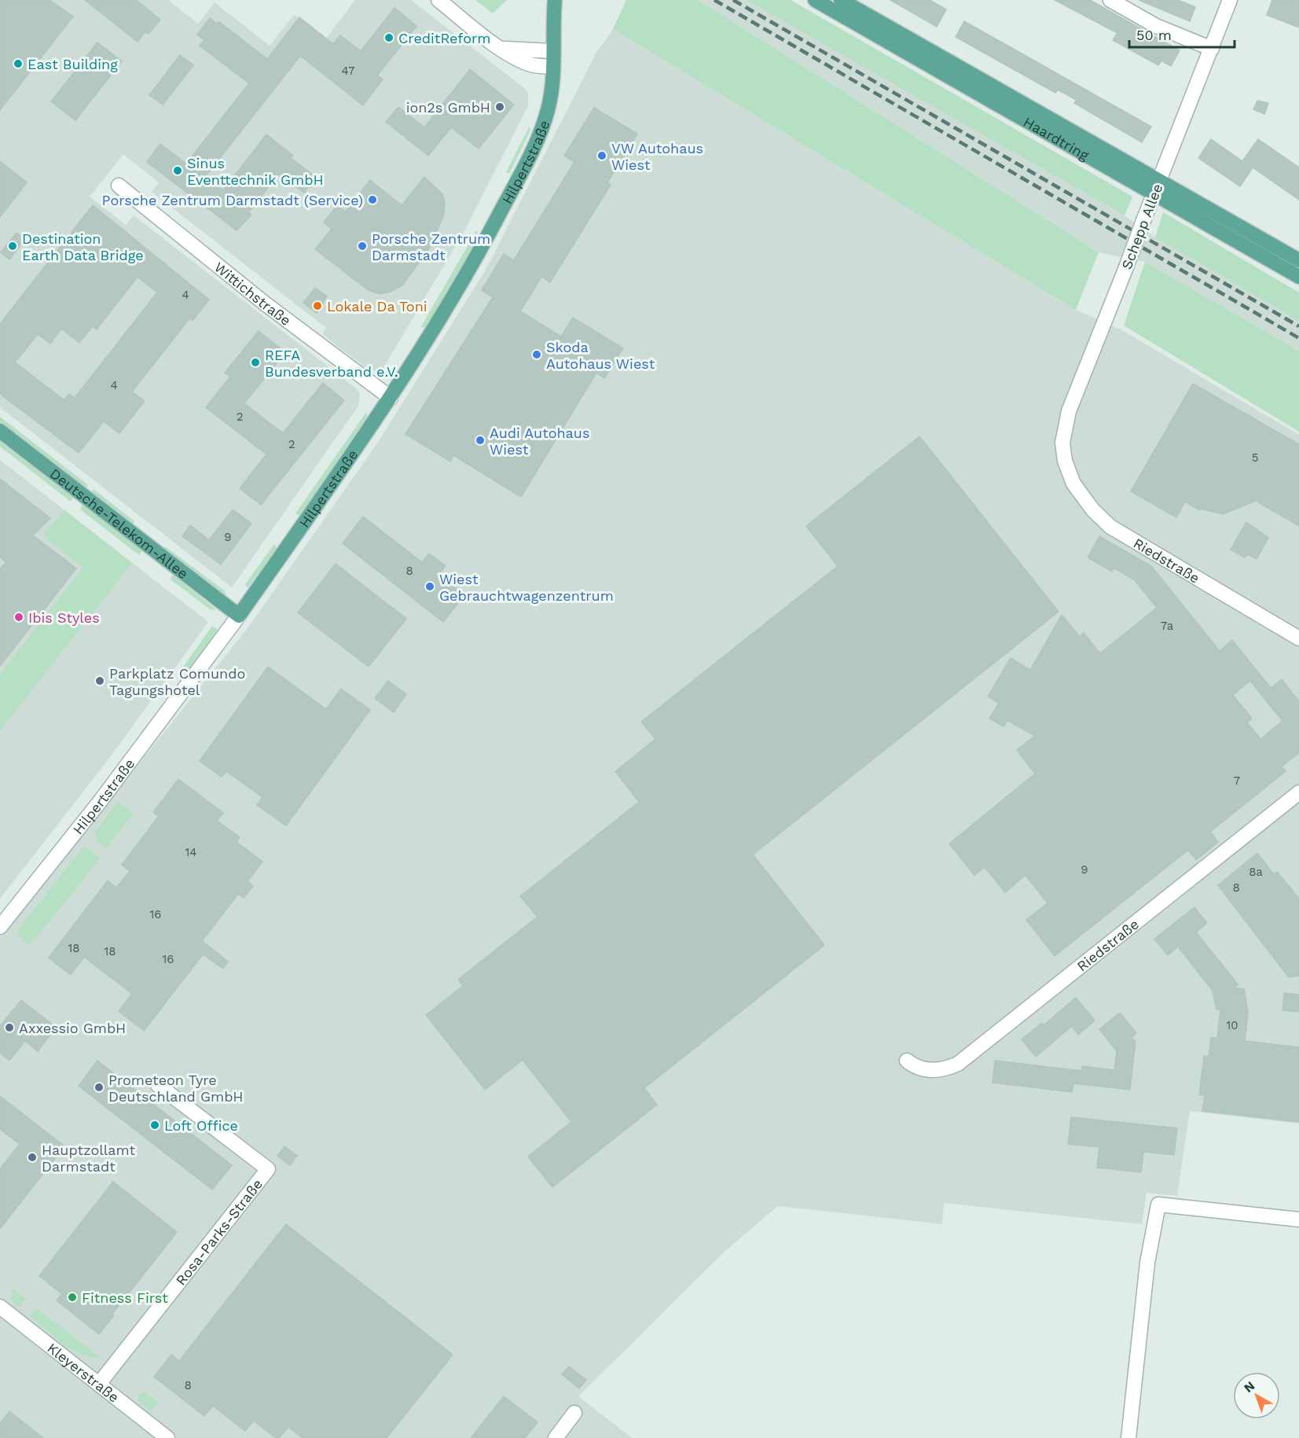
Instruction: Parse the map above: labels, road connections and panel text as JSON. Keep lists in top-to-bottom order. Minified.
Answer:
{"streets":{"main road":["Haardtring","Hilpertstraße","Deutsche-Telekom-Allee"],"street":["Schepp Allee","Wittichstraße","Riedstraße","Rosa-Parks-Straße","Kleyerstraße"]},"crossings":[["Haardtring","Schepp Allee"],["Hilpertstraße","Wittichstraße"],["Hilpertstraße","Deutsche-Telekom-Allee"],["Schepp Allee","Riedstraße"],["Rosa-Parks-Straße","Kleyerstraße"]],"places":["CreditReform","East Building","ion2s GmbH","VW Autohaus Wiest","Sinus Eventtechnik GmbH","Porsche Zentrum Darmstadt (Service)","Destination Earth Data Bridge","Porsche Zentrum Darmstadt","Lokale Da Toni","Skoda Autohaus Wiest","REFA Bundesverband e.V.","Audi Autohaus Wiest","Wiest Gebrauchtwagenzentrum","Ibis Styles","Parkplatz Comundo Tagungshotel","Axxessio GmbH","Prometeon Tyre Deutschland GmbH","Loft Office","Hauptzollamt Darmstadt","Fitness First"],"house_numbers":["47","4","4","2","2","5","9","8","7a","7","14","9","8a","8","16","18","18","16","10","8"],"scale_bar":"50 m","north":"top left"}
